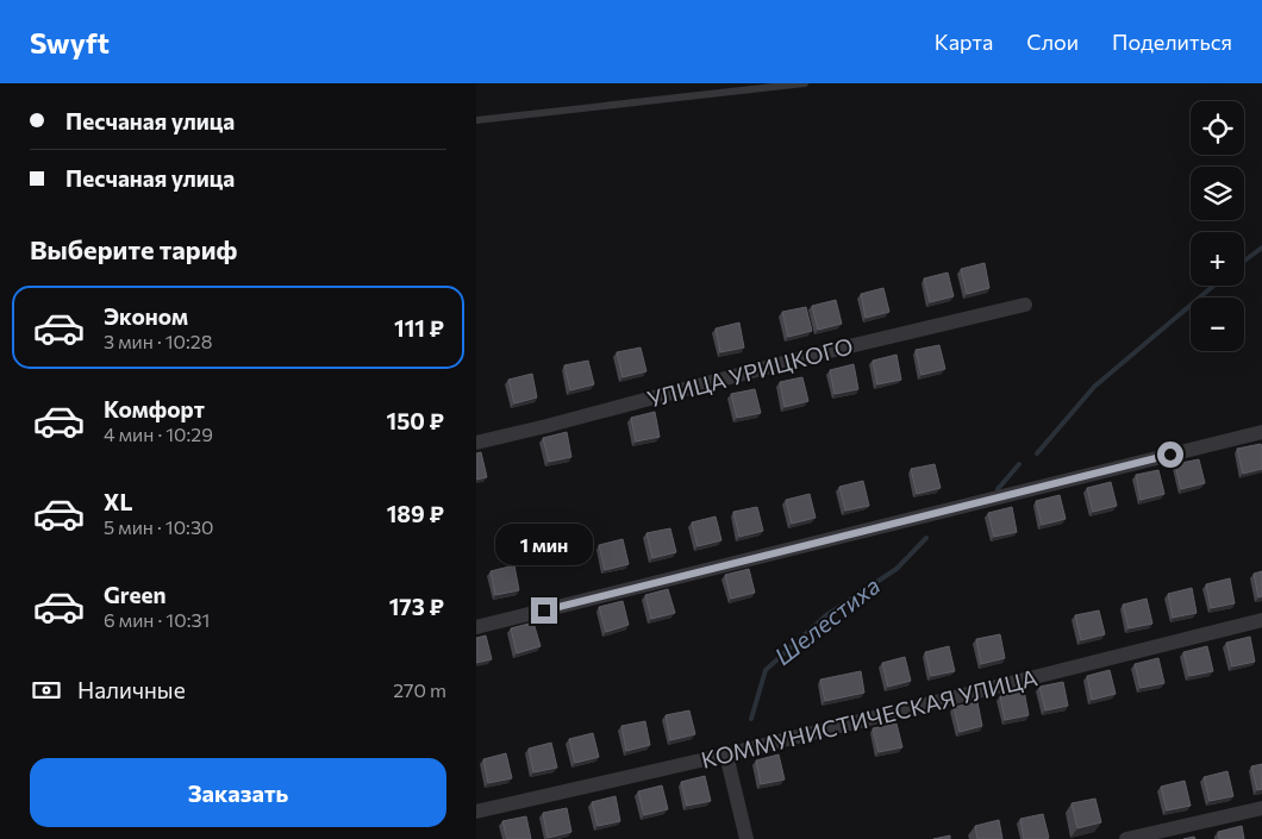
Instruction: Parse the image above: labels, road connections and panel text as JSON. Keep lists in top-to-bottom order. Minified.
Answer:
{"streets":{"street":["УЛИЦА УРИЦКОГО","КОММУНИСТИЧЕСКАЯ УЛИЦА"]},"water":["Шелестиха"],"page":{"header":"Swyft","nav":["Карта","Слои","Поделиться"],"banner":["Песчаная улица","Песчаная улица"],"map_buttons":["+","−"],"heading":"Выберите тариф","list":[{"name":"Эконом","note":"3 мин · 10:28","value":"111 ₽"},{"name":"Комфорт","note":"4 мин · 10:29","value":"150 ₽"},{"name":"XL","note":"5 мин · 10:30","value":"189 ₽"},{"name":"Green","note":"6 мин · 10:31","value":"173 ₽"}],"bubble":"1 мин","pay":["Наличные","270 m"],"buttons":"Заказать"}}
